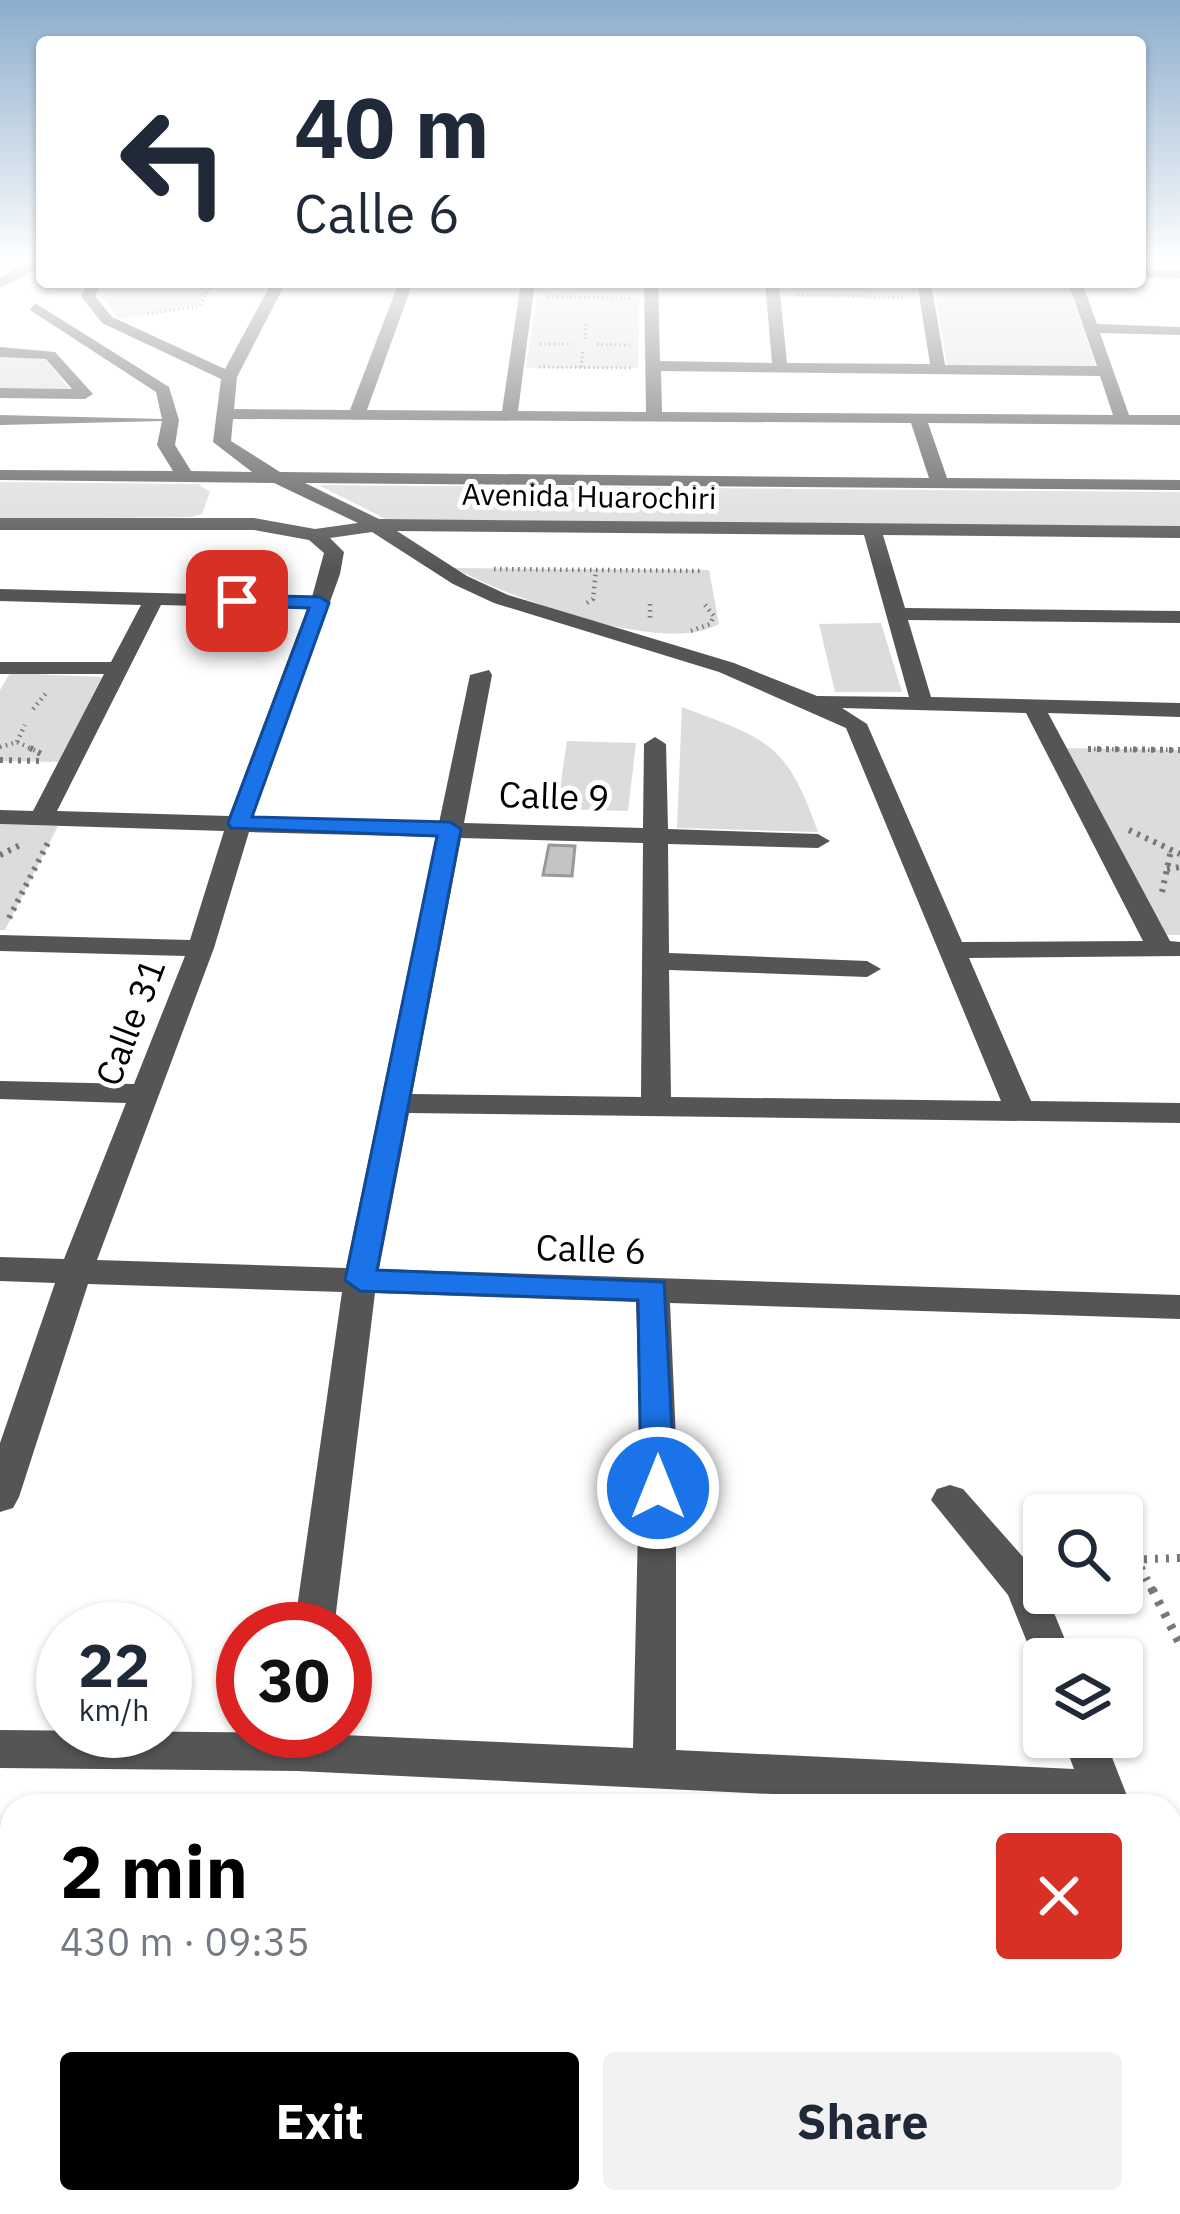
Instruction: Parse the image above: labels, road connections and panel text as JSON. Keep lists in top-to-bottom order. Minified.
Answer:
{"streets":{"street":["Avenida Huarochiri","Calle 9","Calle 31","Calle 6"]},"crossings":[["Avenida Huarochiri","Calle 31"],["Calle 9","Calle 31"],["Calle 31","Calle 6"]],"page":{"turn":["40 m","Calle 6"],"speed":"22 km/h","limit":"30","heading":["2 min","430 m · 09:35"],"buttons":["Exit","Share"]}}
